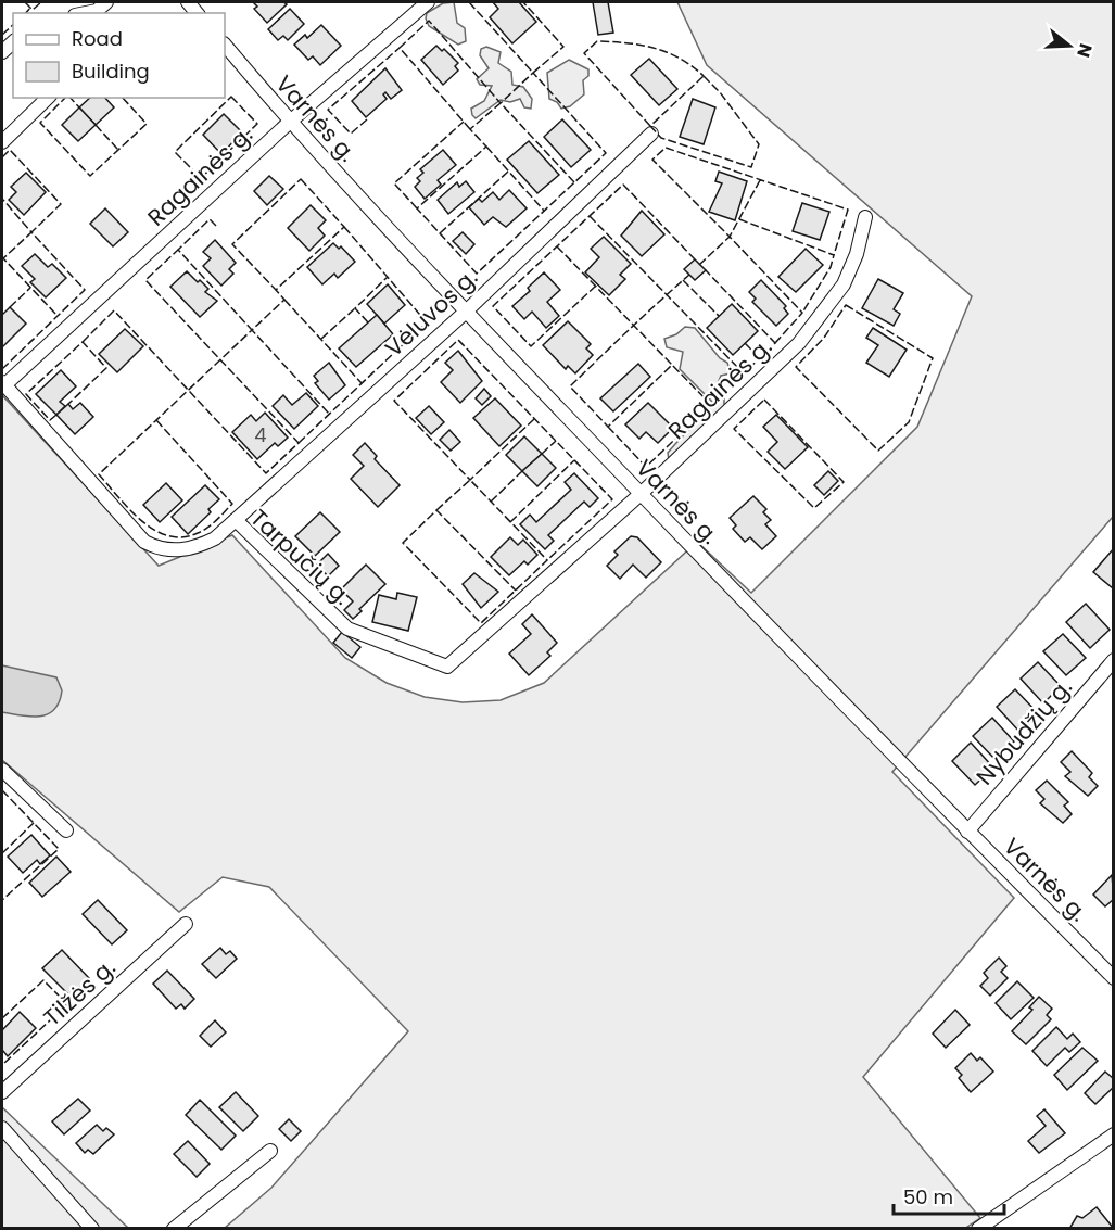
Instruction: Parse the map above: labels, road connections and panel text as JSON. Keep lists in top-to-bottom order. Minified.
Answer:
{"streets":{"street":["Varnės g.","Ragainės g.","Vėluvos g.","Tarpučių g.","Nybudžių g.","Tilžės g."]},"crossings":[["Varnės g.","Ragainės g."],["Varnės g.","Vėluvos g."],["Varnės g.","Nybudžių g."],["Ragainės g.","Tarpučių g."],["Vėluvos g.","Tarpučių g."]],"house_numbers":["4"],"legend":["Road","Building"],"scale_bar":"50 m","north":"right"}
